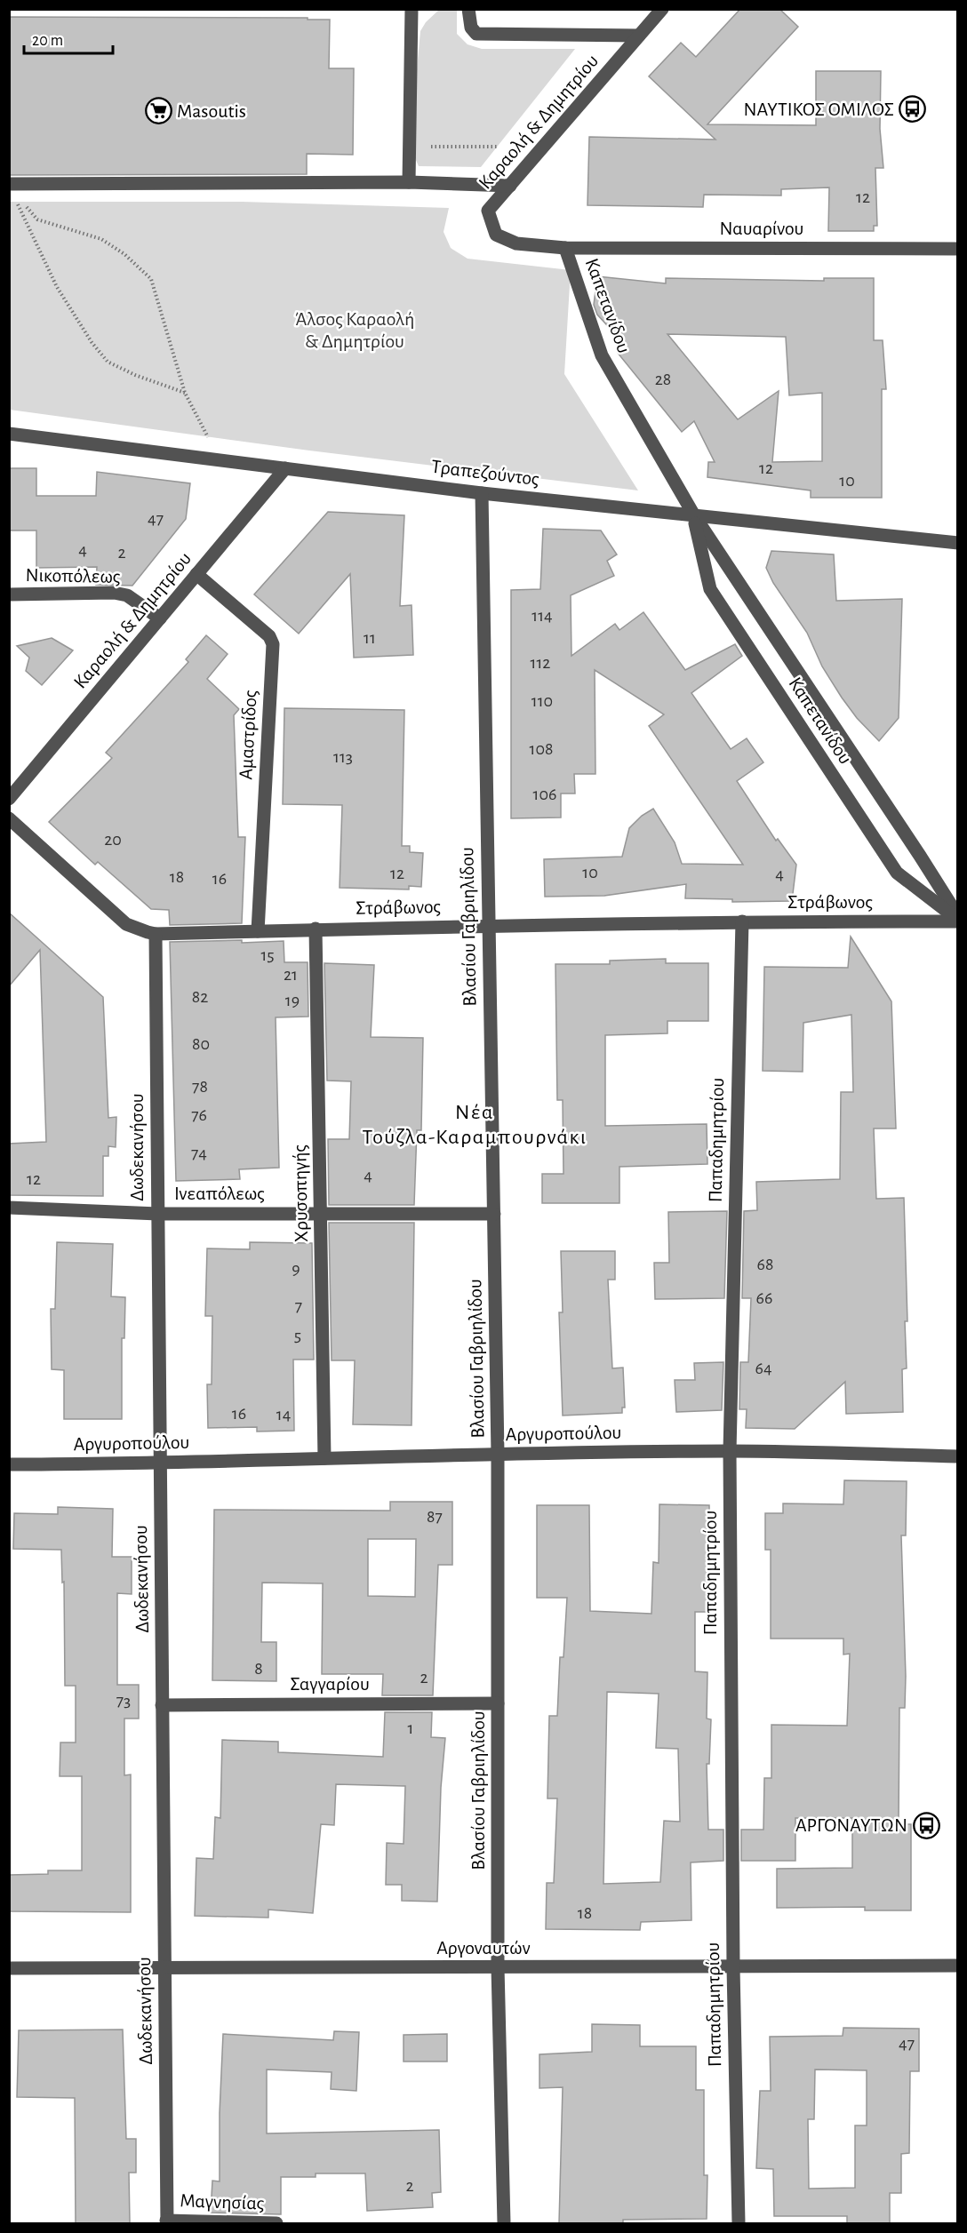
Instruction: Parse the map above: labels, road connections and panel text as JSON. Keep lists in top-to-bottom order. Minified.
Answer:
{"streets":{"street":["Καραολή & Δημητρίου","Ναυαρίνου","Καπετανίδου","Τραπεζούντος","Νικοπόλεως","Αμαστρίδος","Στράβωνος","Βλασίου Γαβριηλίδου","Παπαδημητρίου","Δωδεκανήσου","Ινεαπόλεως","Χρυσοπηγής","Αργυροπούλου","Σαγγαρίου","Αργοναυτών","Μαγνησίας"]},"crossings":[["Καραολή & Δημητρίου","Ναυαρίνου"],["Καραολή & Δημητρίου","Καπετανίδου"],["Καραολή & Δημητρίου","Τραπεζούντος"],["Καραολή & Δημητρίου","Νικοπόλεως"],["Καραολή & Δημητρίου","Αμαστρίδος"],["Ναυαρίνου","Καπετανίδου"],["Καπετανίδου","Τραπεζούντος"],["Καπετανίδου","Στράβωνος"],["Τραπεζούντος","Βλασίου Γαβριηλίδου"],["Αμαστρίδος","Στράβωνος"],["Στράβωνος","Βλασίου Γαβριηλίδου"],["Στράβωνος","Παπαδημητρίου"],["Στράβωνος","Δωδεκανήσου"],["Στράβωνος","Χρυσοπηγής"],["Βλασίου Γαβριηλίδου","Ινεαπόλεως"],["Βλασίου Γαβριηλίδου","Αργυροπούλου"],["Βλασίου Γαβριηλίδου","Σαγγαρίου"],["Βλασίου Γαβριηλίδου","Αργοναυτών"],["Παπαδημητρίου","Αργυροπούλου"],["Παπαδημητρίου","Αργοναυτών"],["Δωδεκανήσου","Ινεαπόλεως"],["Δωδεκανήσου","Αργυροπούλου"],["Δωδεκανήσου","Σαγγαρίου"],["Δωδεκανήσου","Αργοναυτών"],["Δωδεκανήσου","Μαγνησίας"],["Ινεαπόλεως","Χρυσοπηγής"],["Χρυσοπηγής","Αργυροπούλου"]],"districts":["Νέα Τούζλα-Καραμπουρνάκι"],"parks":["Άλσος Καραολή & Δημητρίου"],"places":{"bus stop":["ΝΑΥΤΙΚΟΣ ΟΜΙΛΟΣ","ΑΡΓΟΝΑΥΤΩΝ"],"supermarket":["Masoutis"]},"house_numbers":["12","28","12","10","47","4","2","114","11","112","110","108","113","106","20","10","12","4","18","16","15","21","82","19","80","78","76","74","4","12","68","9","66","7","5","64","16","14","87","8","2","73","1","18","47","2"],"scale_bar":"20 m"}
